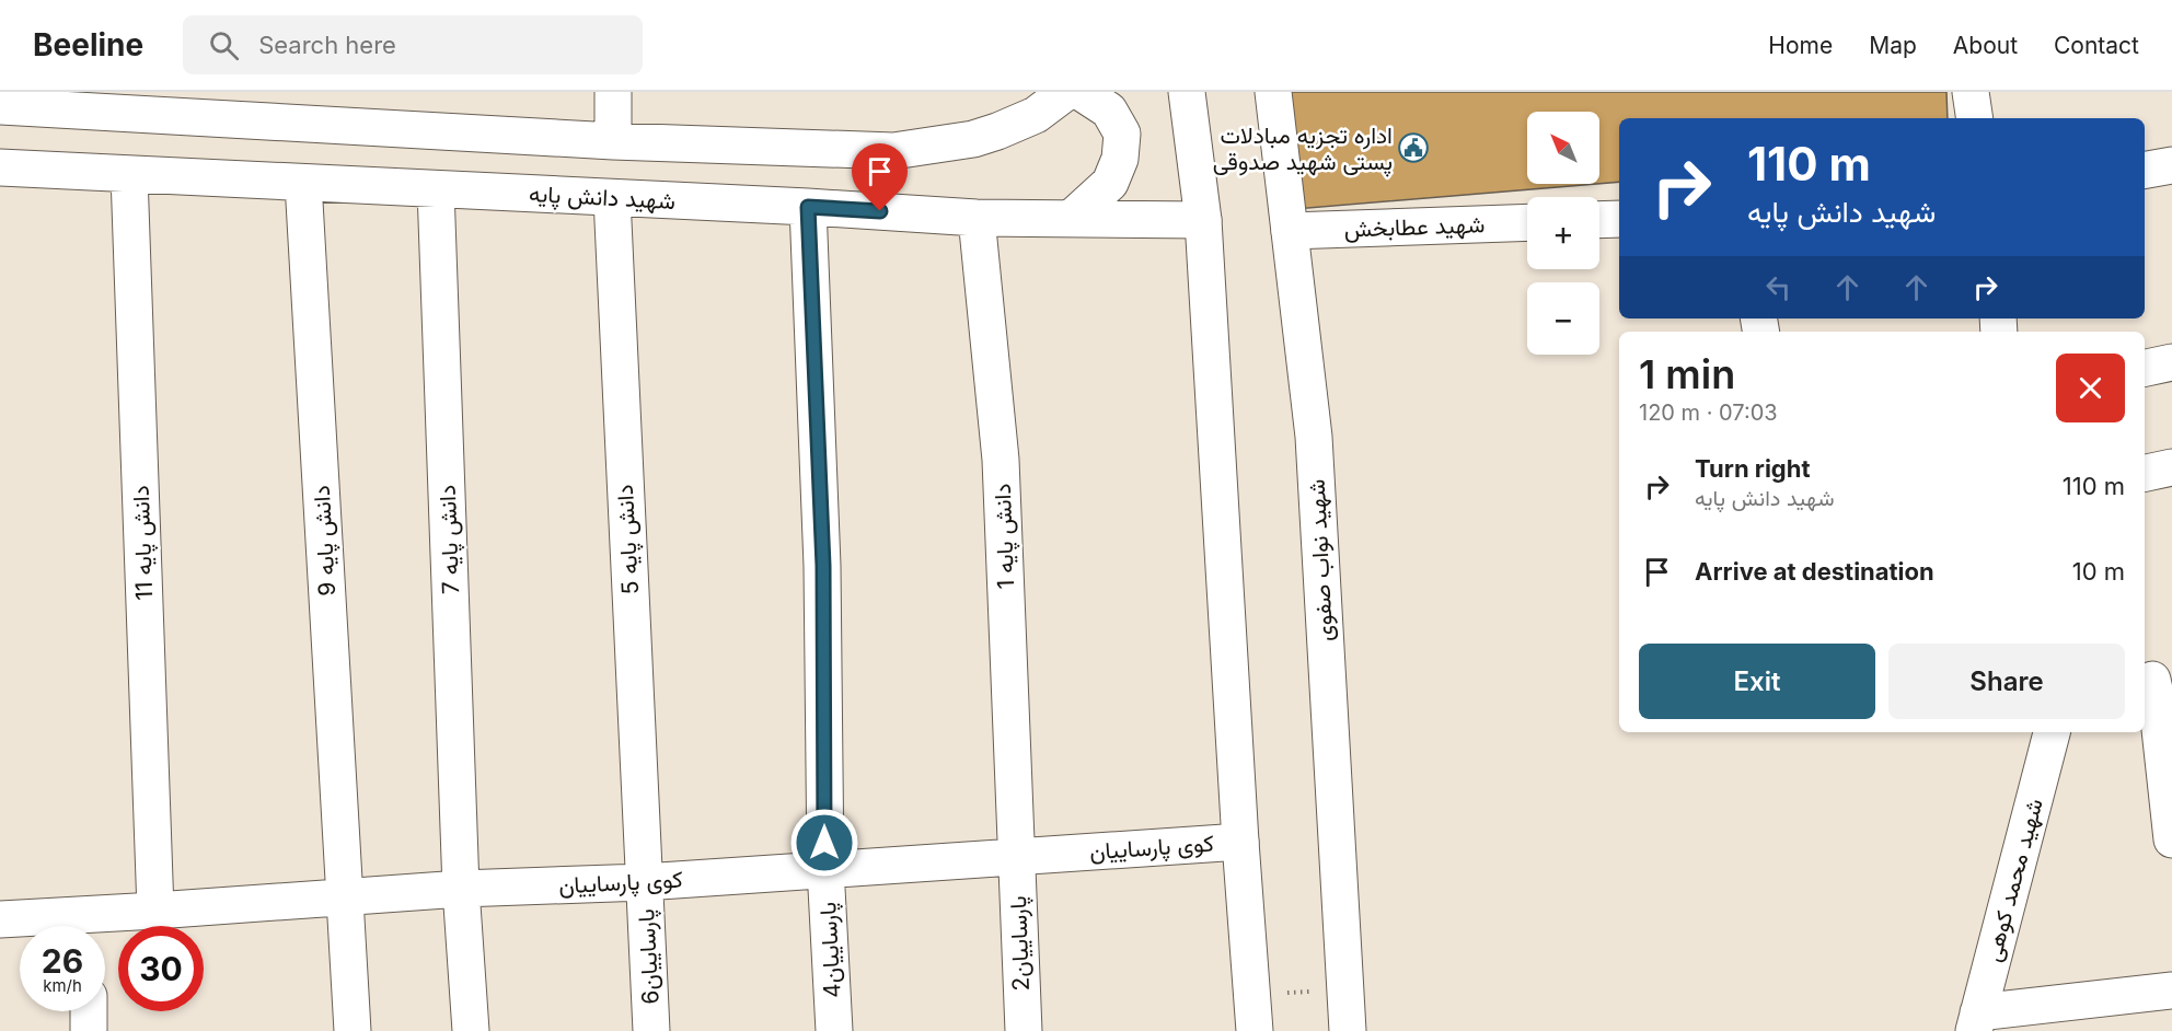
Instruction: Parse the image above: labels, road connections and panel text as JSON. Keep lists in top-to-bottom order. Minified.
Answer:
{"streets":{"street":["شهید دانش پایه","شهید عطابخش","دانش پایه 1","دانش پایه 7","دانش پایه 5","دانش پایه 9","دانش پایه 11","شهید نواب صفوی","کوی پارساییان","شهید محمد کوهی","پارساییان2","پارساییان4","پارساییان6"]},"crossings":[["شهید دانش پایه","دانش پایه 1"],["شهید دانش پایه","دانش پایه 7"],["شهید دانش پایه","دانش پایه 5"],["شهید دانش پایه","دانش پایه 9"],["شهید دانش پایه","دانش پایه 11"],["شهید دانش پایه","پارساییان4"],["شهید عطابخش","شهید نواب صفوی"],["دانش پایه 1","کوی پارساییان"],["دانش پایه 1","پارساییان2"],["دانش پایه 7","کوی پارساییان"],["دانش پایه 5","کوی پارساییان"],["دانش پایه 5","پارساییان6"],["دانش پایه 9","کوی پارساییان"],["دانش پایه 11","کوی پارساییان"],["کوی پارساییان","پارساییان2"],["کوی پارساییان","پارساییان4"],["کوی پارساییان","پارساییان6"]],"places":{"public building":["اداره تجزیه مبادلات پستی شهید صدوقی"]},"north":"top left","page":{"header":"Beeline","search":"Search here","nav":["Home","Map","About","Contact"],"map_buttons":["+","−"],"turn":["110 m","شهید دانش پایه"],"heading":["1 min","120 m · 07:03"],"list":[{"name":"Turn right","note":"شهید دانش پایه","value":"110 m"},{"name":"Arrive at destination","value":"10 m"}],"buttons":["Exit","Share"],"speed":"26 km/h","limit":"30"}}
